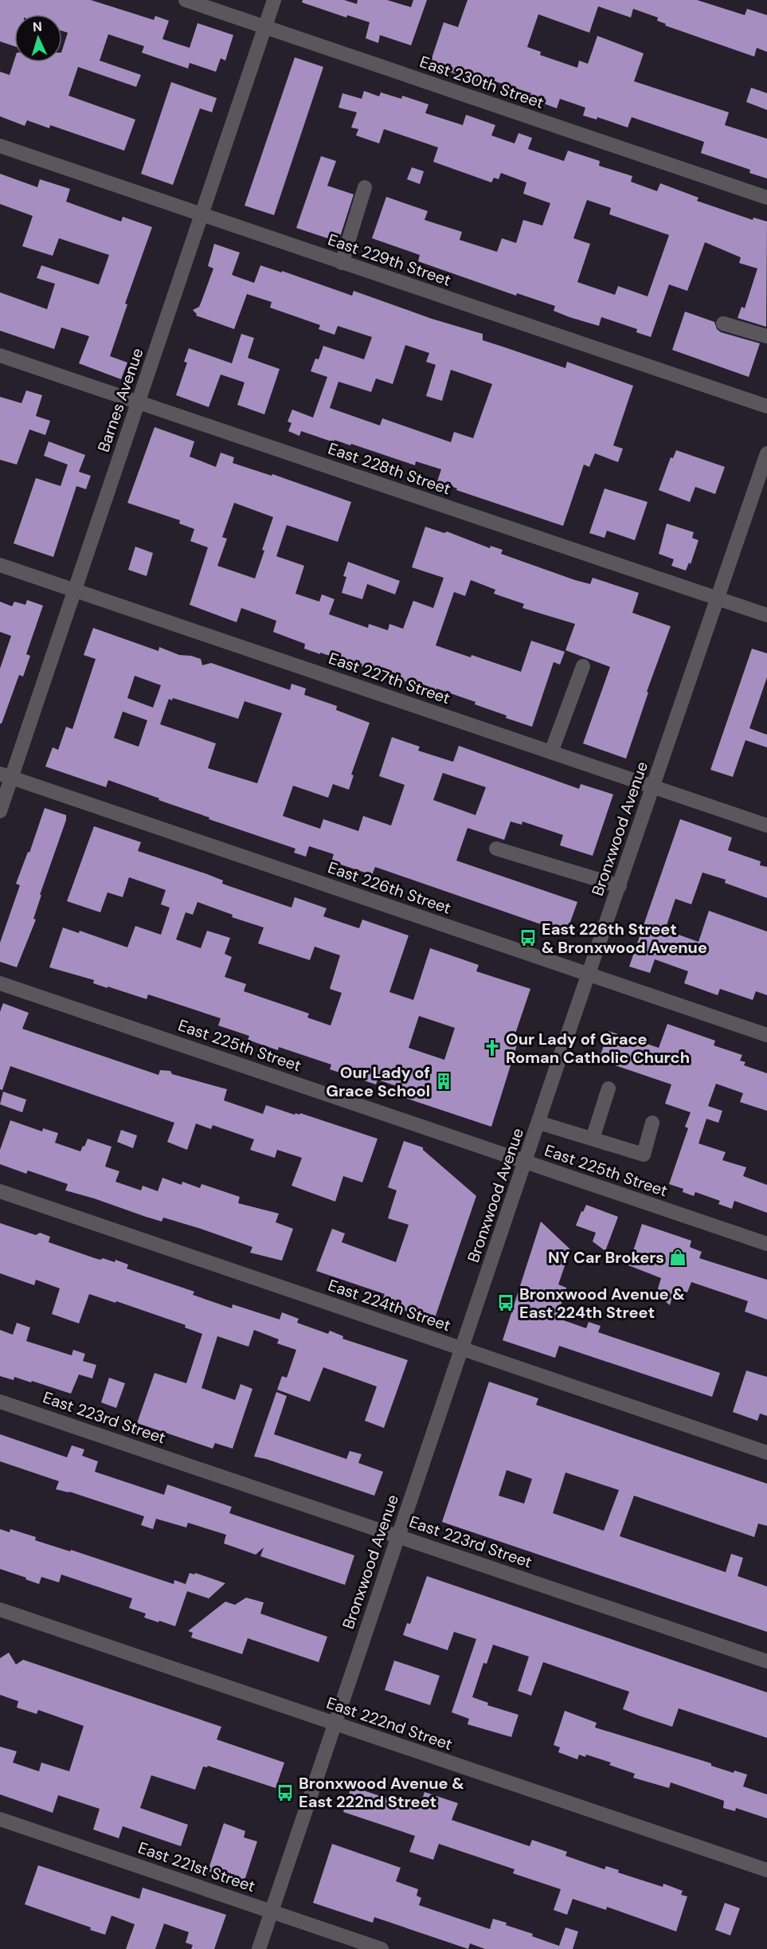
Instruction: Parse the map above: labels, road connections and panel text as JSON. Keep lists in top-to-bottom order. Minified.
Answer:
{"streets":{"street":["East 230th Street","East 229th Street","Barnes Avenue","East 228th Street","East 227th Street","Bronxwood Avenue","East 226th Street","East 225th Street","East 224th Street","East 223rd Street","East 222nd Street","East 221st Street"]},"crossings":[["East 230th Street","Barnes Avenue"],["East 229th Street","Barnes Avenue"],["Barnes Avenue","East 228th Street"],["Barnes Avenue","East 227th Street"],["Barnes Avenue","East 226th Street"],["East 228th Street","Bronxwood Avenue"],["East 227th Street","Bronxwood Avenue"],["Bronxwood Avenue","East 226th Street"],["Bronxwood Avenue","East 225th Street"],["Bronxwood Avenue","East 224th Street"],["Bronxwood Avenue","East 223rd Street"],["Bronxwood Avenue","East 222nd Street"],["Bronxwood Avenue","East 221st Street"]],"places":{"bus stop":["East 226th Street & Bronxwood Avenue","Bronxwood Avenue & East 224th Street","Bronxwood Avenue & East 222nd Street"],"church":["Our Lady of Grace Roman Catholic Church"],"building":["Our Lady of Grace School"],"shop":["NY Car Brokers"]},"north":"top"}
